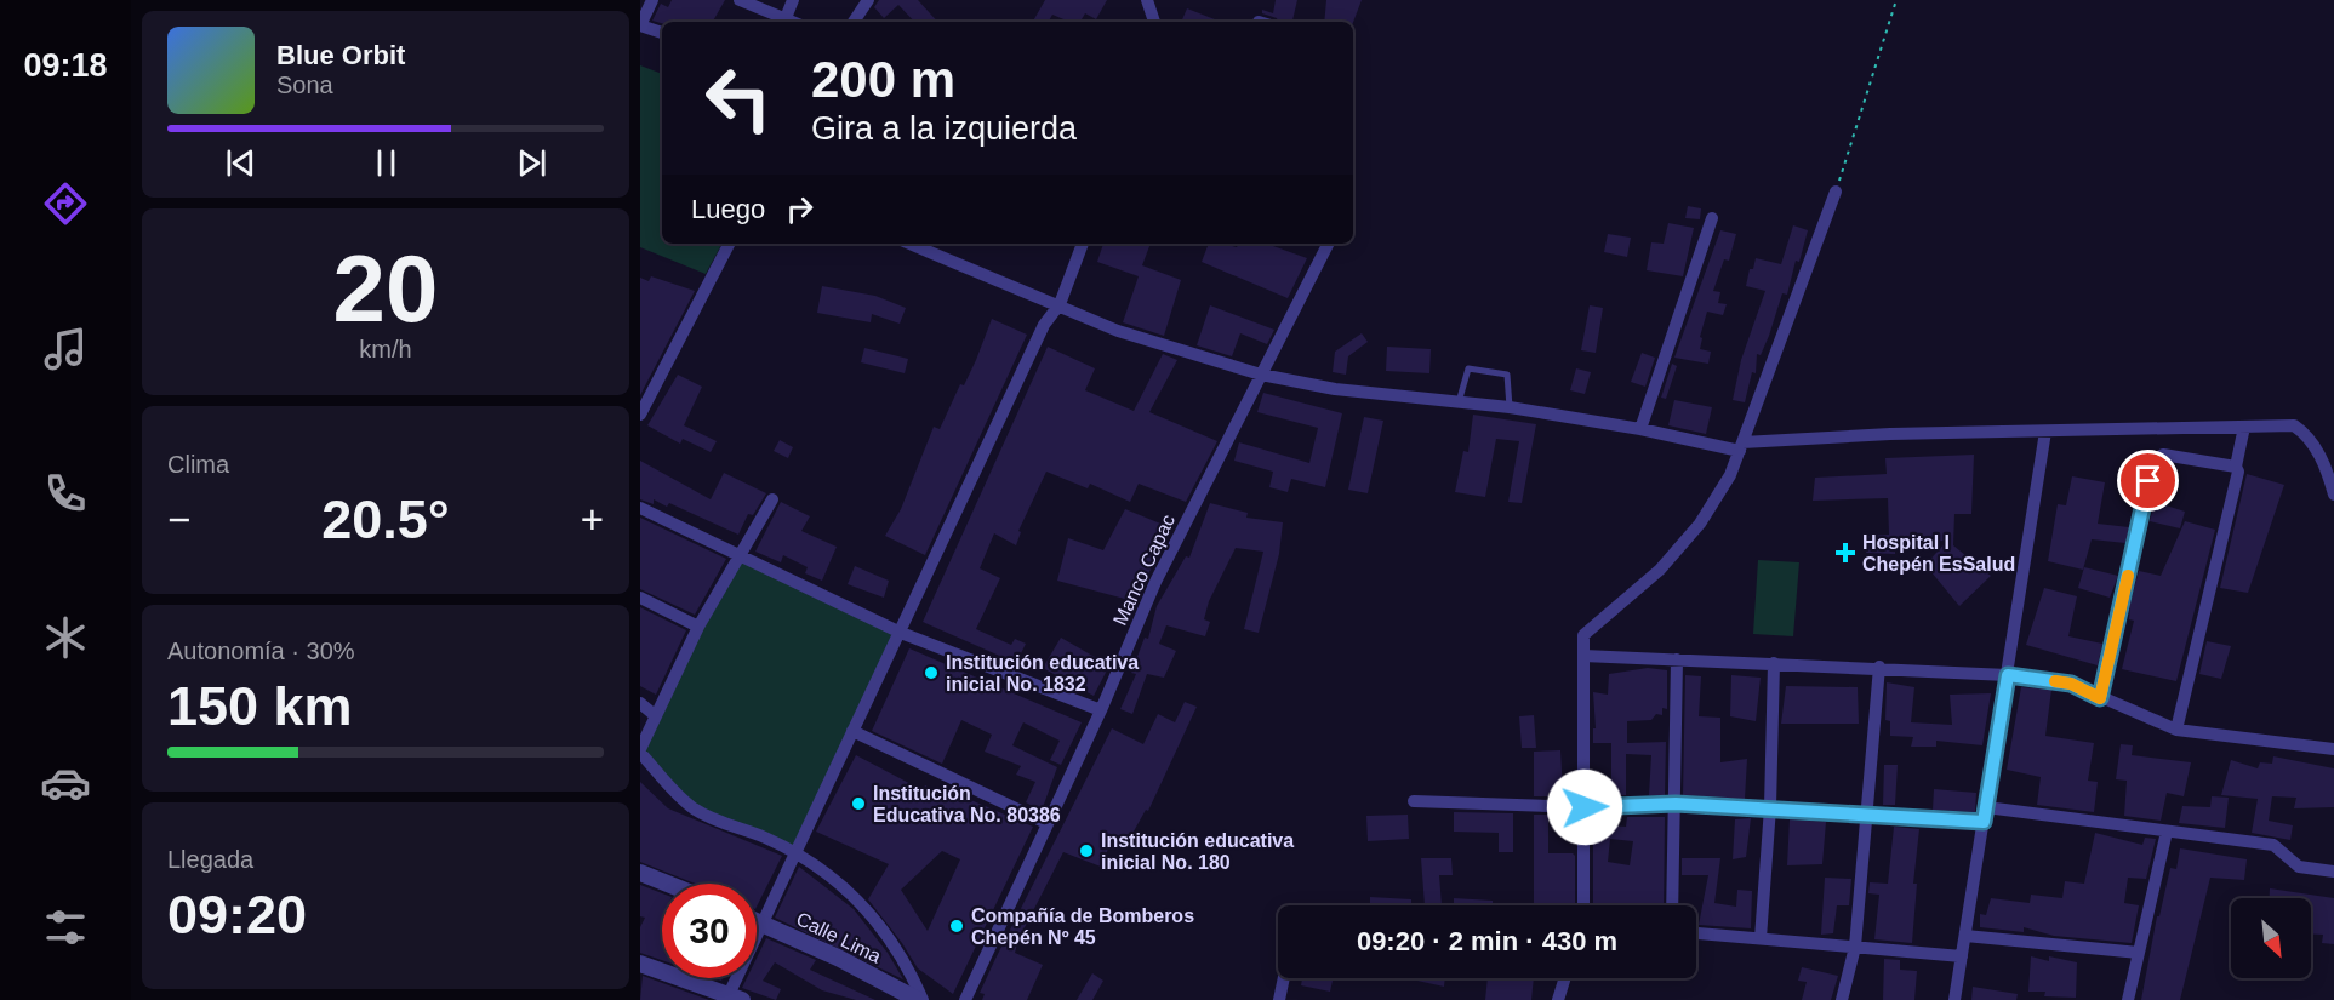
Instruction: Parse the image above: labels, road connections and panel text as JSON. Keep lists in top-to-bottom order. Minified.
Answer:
{"streets":{"street":["Manco Capac","Calle Lima"]},"places":{"health":["Hospital I Chepén EsSalud"],"other":["Institución educativa inicial No. 1832","Institución Educativa No. 80386","Institución educativa inicial No. 180","Compañía de Bomberos Chepén Nº 45"]},"north":"bottom right","page":{"tabs":"09:18","turn":["200 m","Gira a la izquierda"],"song":["Blue Orbit","Sona"],"then":"Luego","tile":[["20","km/h"],"Clima",["Autonomía · 30%","150 km"],["Llegada","09:20"]],"heat":["−","20.5°","+"],"limit":"30","trip":"09:20 · 2 min · 430 m"}}
